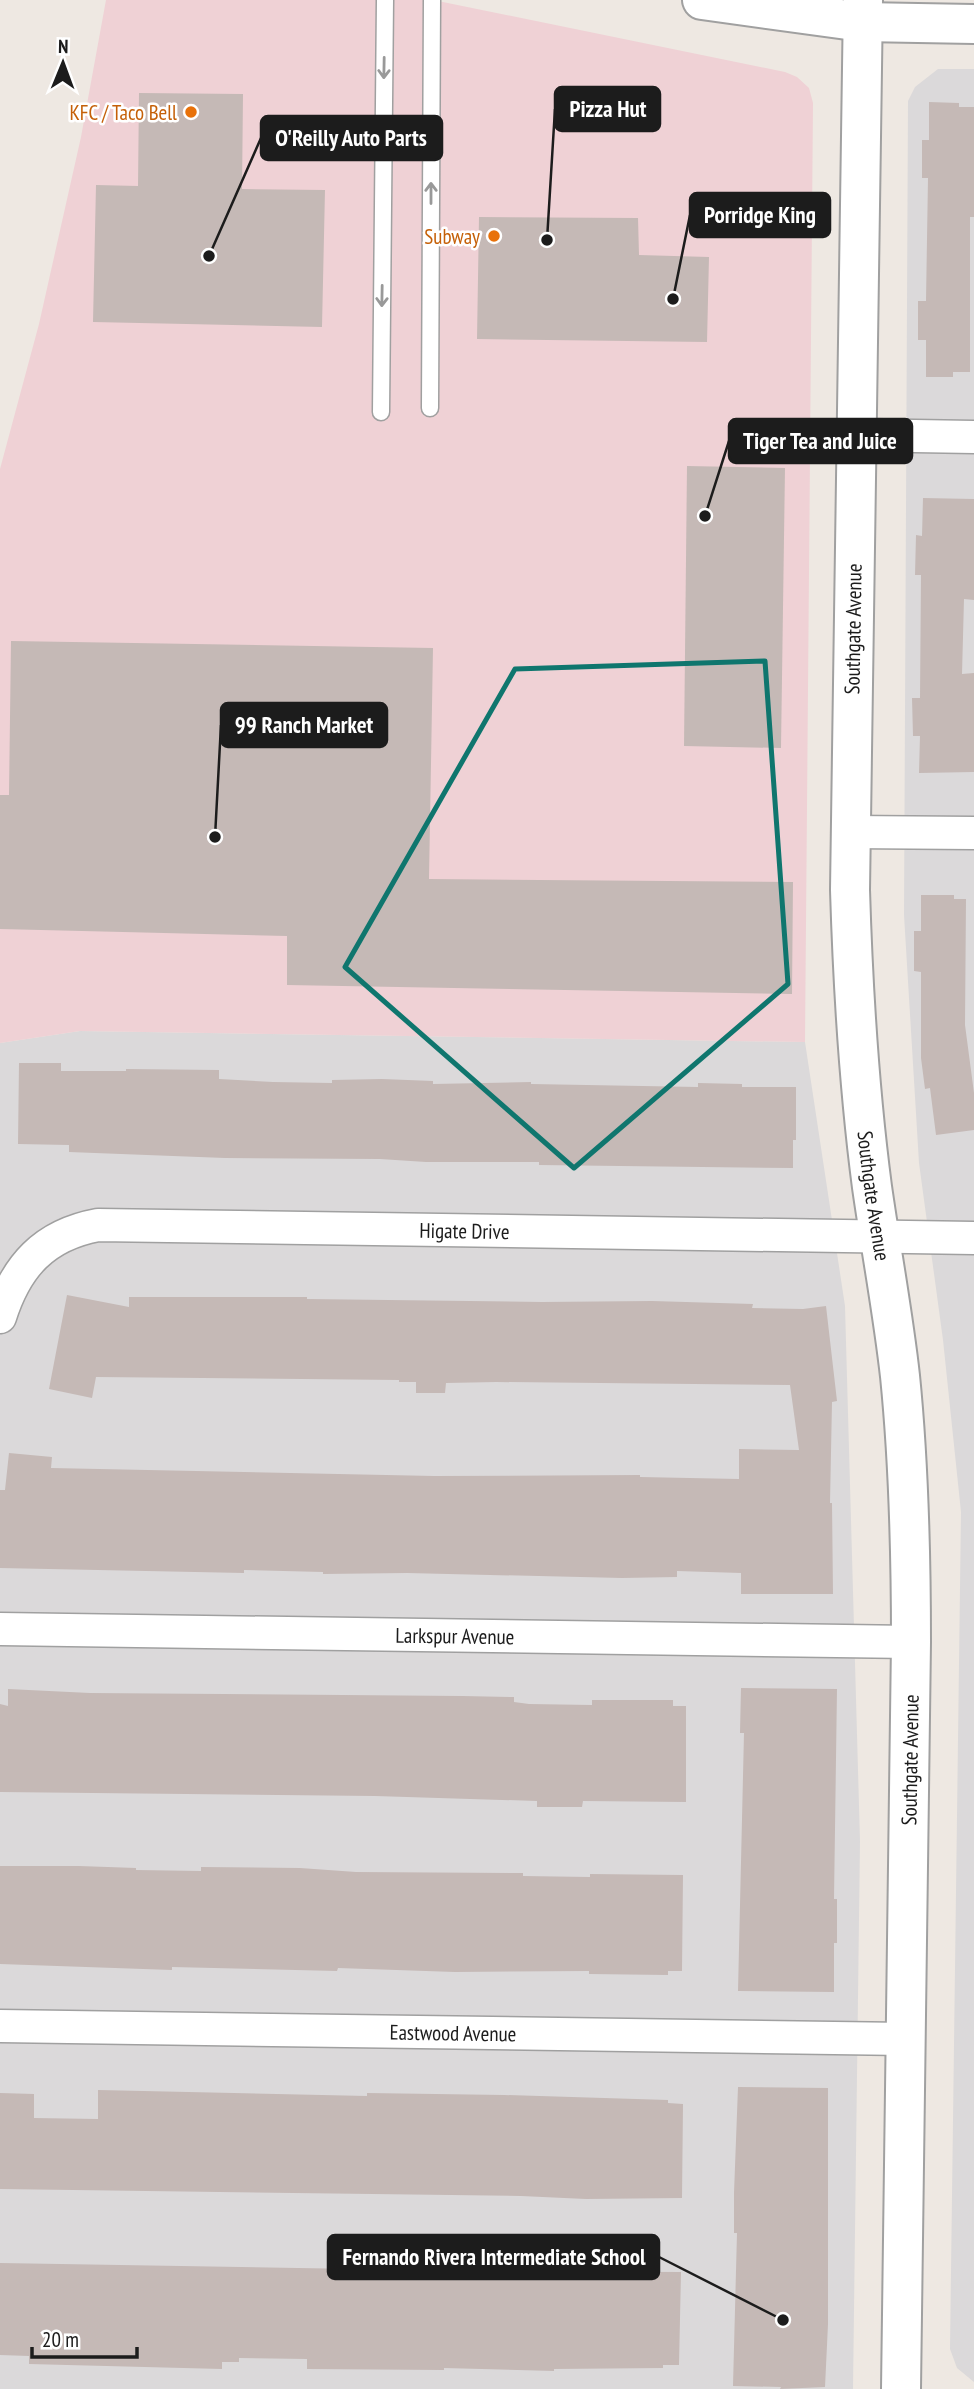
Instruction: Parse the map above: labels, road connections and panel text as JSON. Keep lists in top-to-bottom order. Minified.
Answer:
{"streets":{"street":["Southgate Avenue","Higate Drive","Larkspur Avenue","Eastwood Avenue"]},"crossings":[["Southgate Avenue","Higate Drive"],["Southgate Avenue","Larkspur Avenue"],["Southgate Avenue","Eastwood Avenue"]],"places":["KFC / Taco Bell","Subway","Pizza Hut","O'Reilly Auto Parts","Porridge King","Tiger Tea and Juice","99 Ranch Market","Fernando Rivera Intermediate School"],"scale_bar":"20 m","north":"top"}
